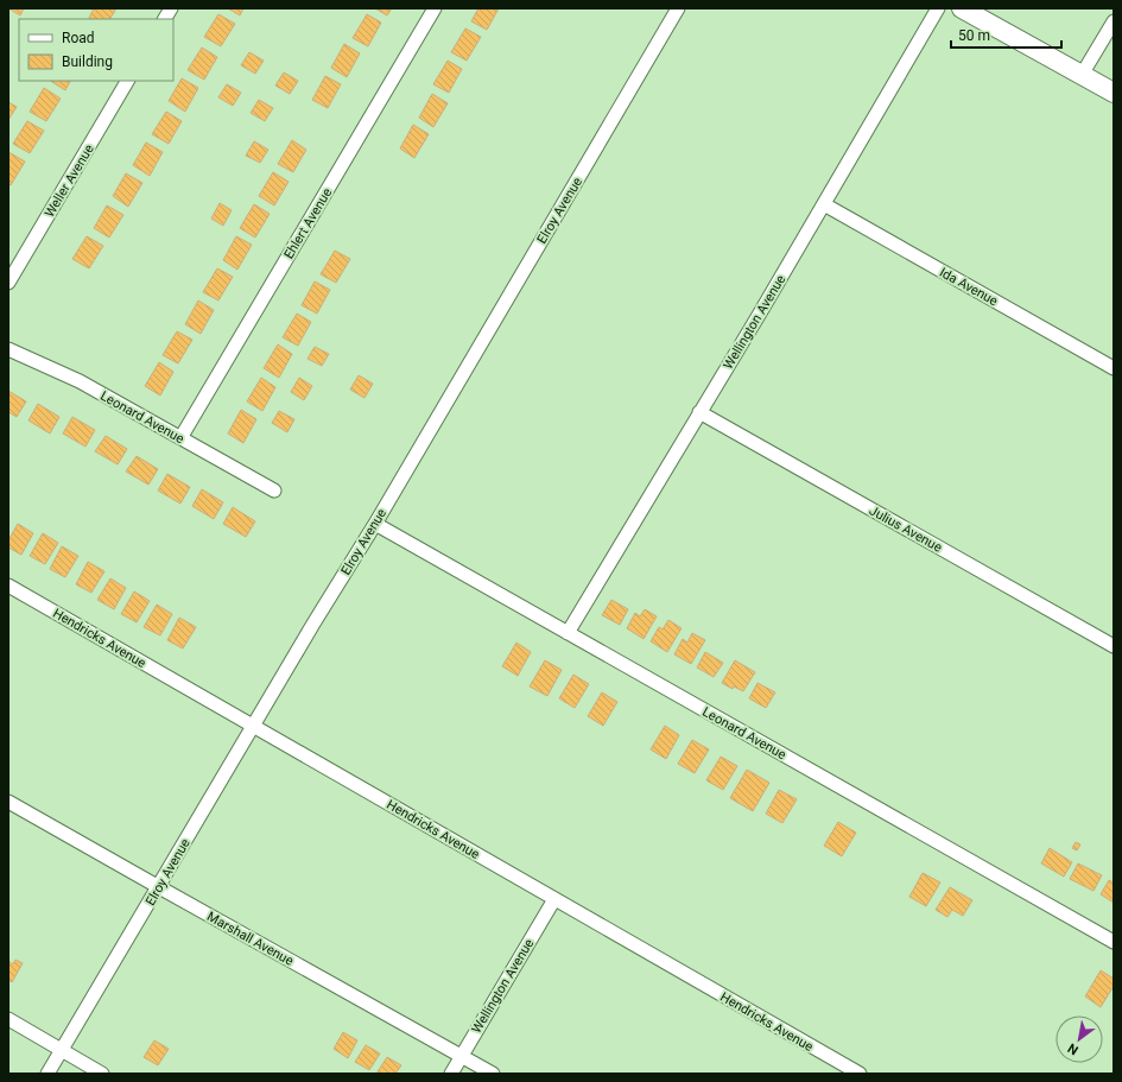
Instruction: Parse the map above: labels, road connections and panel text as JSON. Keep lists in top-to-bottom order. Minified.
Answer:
{"streets":{"street":["Weller Avenue","Elroy Avenue","Ehlert Avenue","Ida Avenue","Wellington Avenue","Leonard Avenue","Julius Avenue","Hendricks Avenue","Marshall Avenue"]},"crossings":[["Elroy Avenue","Leonard Avenue"],["Elroy Avenue","Hendricks Avenue"],["Elroy Avenue","Marshall Avenue"],["Ehlert Avenue","Leonard Avenue"],["Ida Avenue","Wellington Avenue"],["Wellington Avenue","Leonard Avenue"],["Wellington Avenue","Julius Avenue"],["Wellington Avenue","Hendricks Avenue"],["Wellington Avenue","Marshall Avenue"]],"legend":["Road","Building"],"scale_bar":"50 m","north":"bottom left"}
